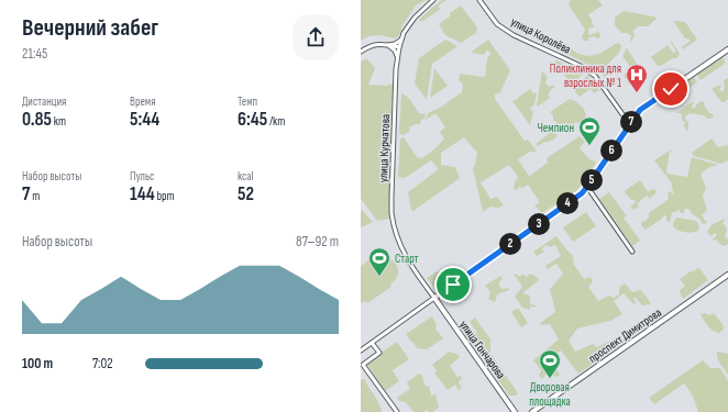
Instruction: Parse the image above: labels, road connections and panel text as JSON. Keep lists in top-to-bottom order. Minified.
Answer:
{"streets":{"main road":["проспект Димитрова","улица Гончарова"],"street":["улица Королёва","улица Курчатова"]},"crossings":[["улица Курчатова","улица Гончарова"]],"places":{"hospital":["Поликлиника для взрослых № 1"],"sports":["Чемпион","Старт","Дворовая площадка"]},"page":{"heading":["Вечерний забег","21:45"],"stats":[["Дистанция","0.85 km"],["Время","5:44"],["Темп","6:45 /km"],["Набор высоты","7 m"],["Пульс","144 bpm"],["kcal","52"]],"pins":["7","6","5","4","3","2"],"chart":["Набор высоты","87–92 m"],"list":[{"name":"100 m","note":"7:02"}]}}
